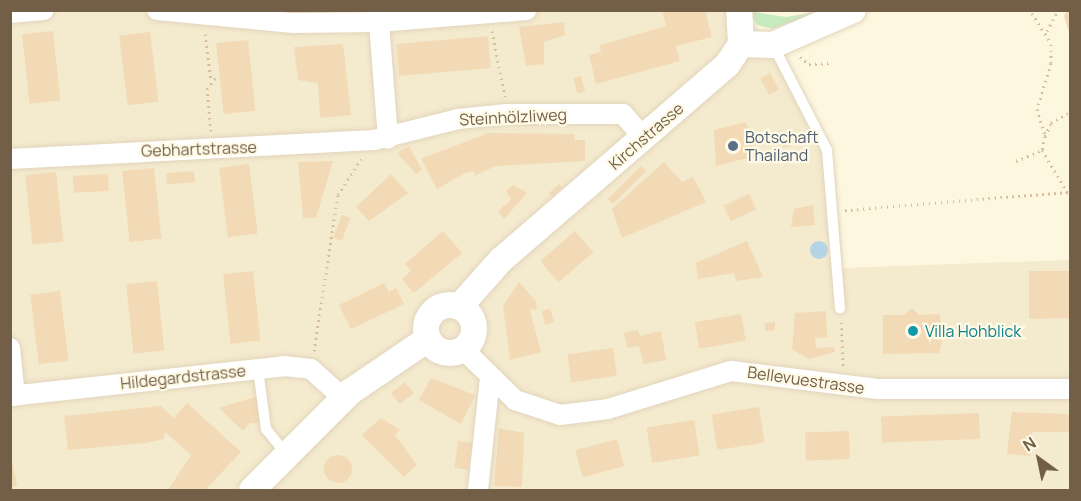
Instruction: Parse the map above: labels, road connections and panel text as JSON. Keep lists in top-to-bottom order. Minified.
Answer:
{"streets":{"street":["Steinhölzliweg","Kirchstrasse","Gebhartstrasse","Hildegardstrasse","Bellevuestrasse"]},"crossings":[["Steinhölzliweg","Kirchstrasse"],["Steinhölzliweg","Gebhartstrasse"],["Kirchstrasse","Bellevuestrasse"]],"places":["Botschaft Thailand","Villa Hohblick"],"north":"top left"}
